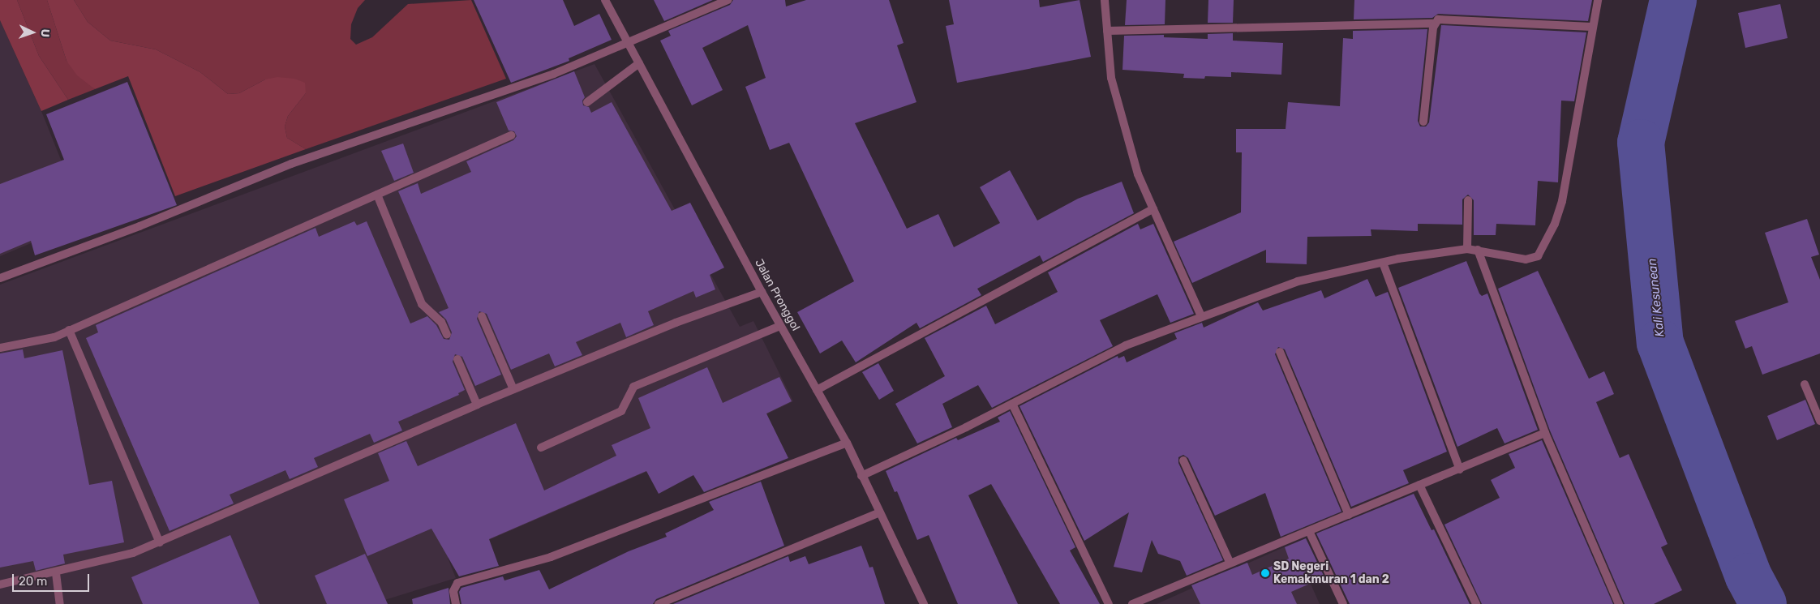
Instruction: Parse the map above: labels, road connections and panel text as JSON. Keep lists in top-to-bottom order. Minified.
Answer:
{"streets":{"street":["Jalan Pronggol"]},"water":["Kali Kesunean"],"places":["SD Negeri Kemakmuran 1 dan 2"],"scale_bar":"20 m","north":"right"}
